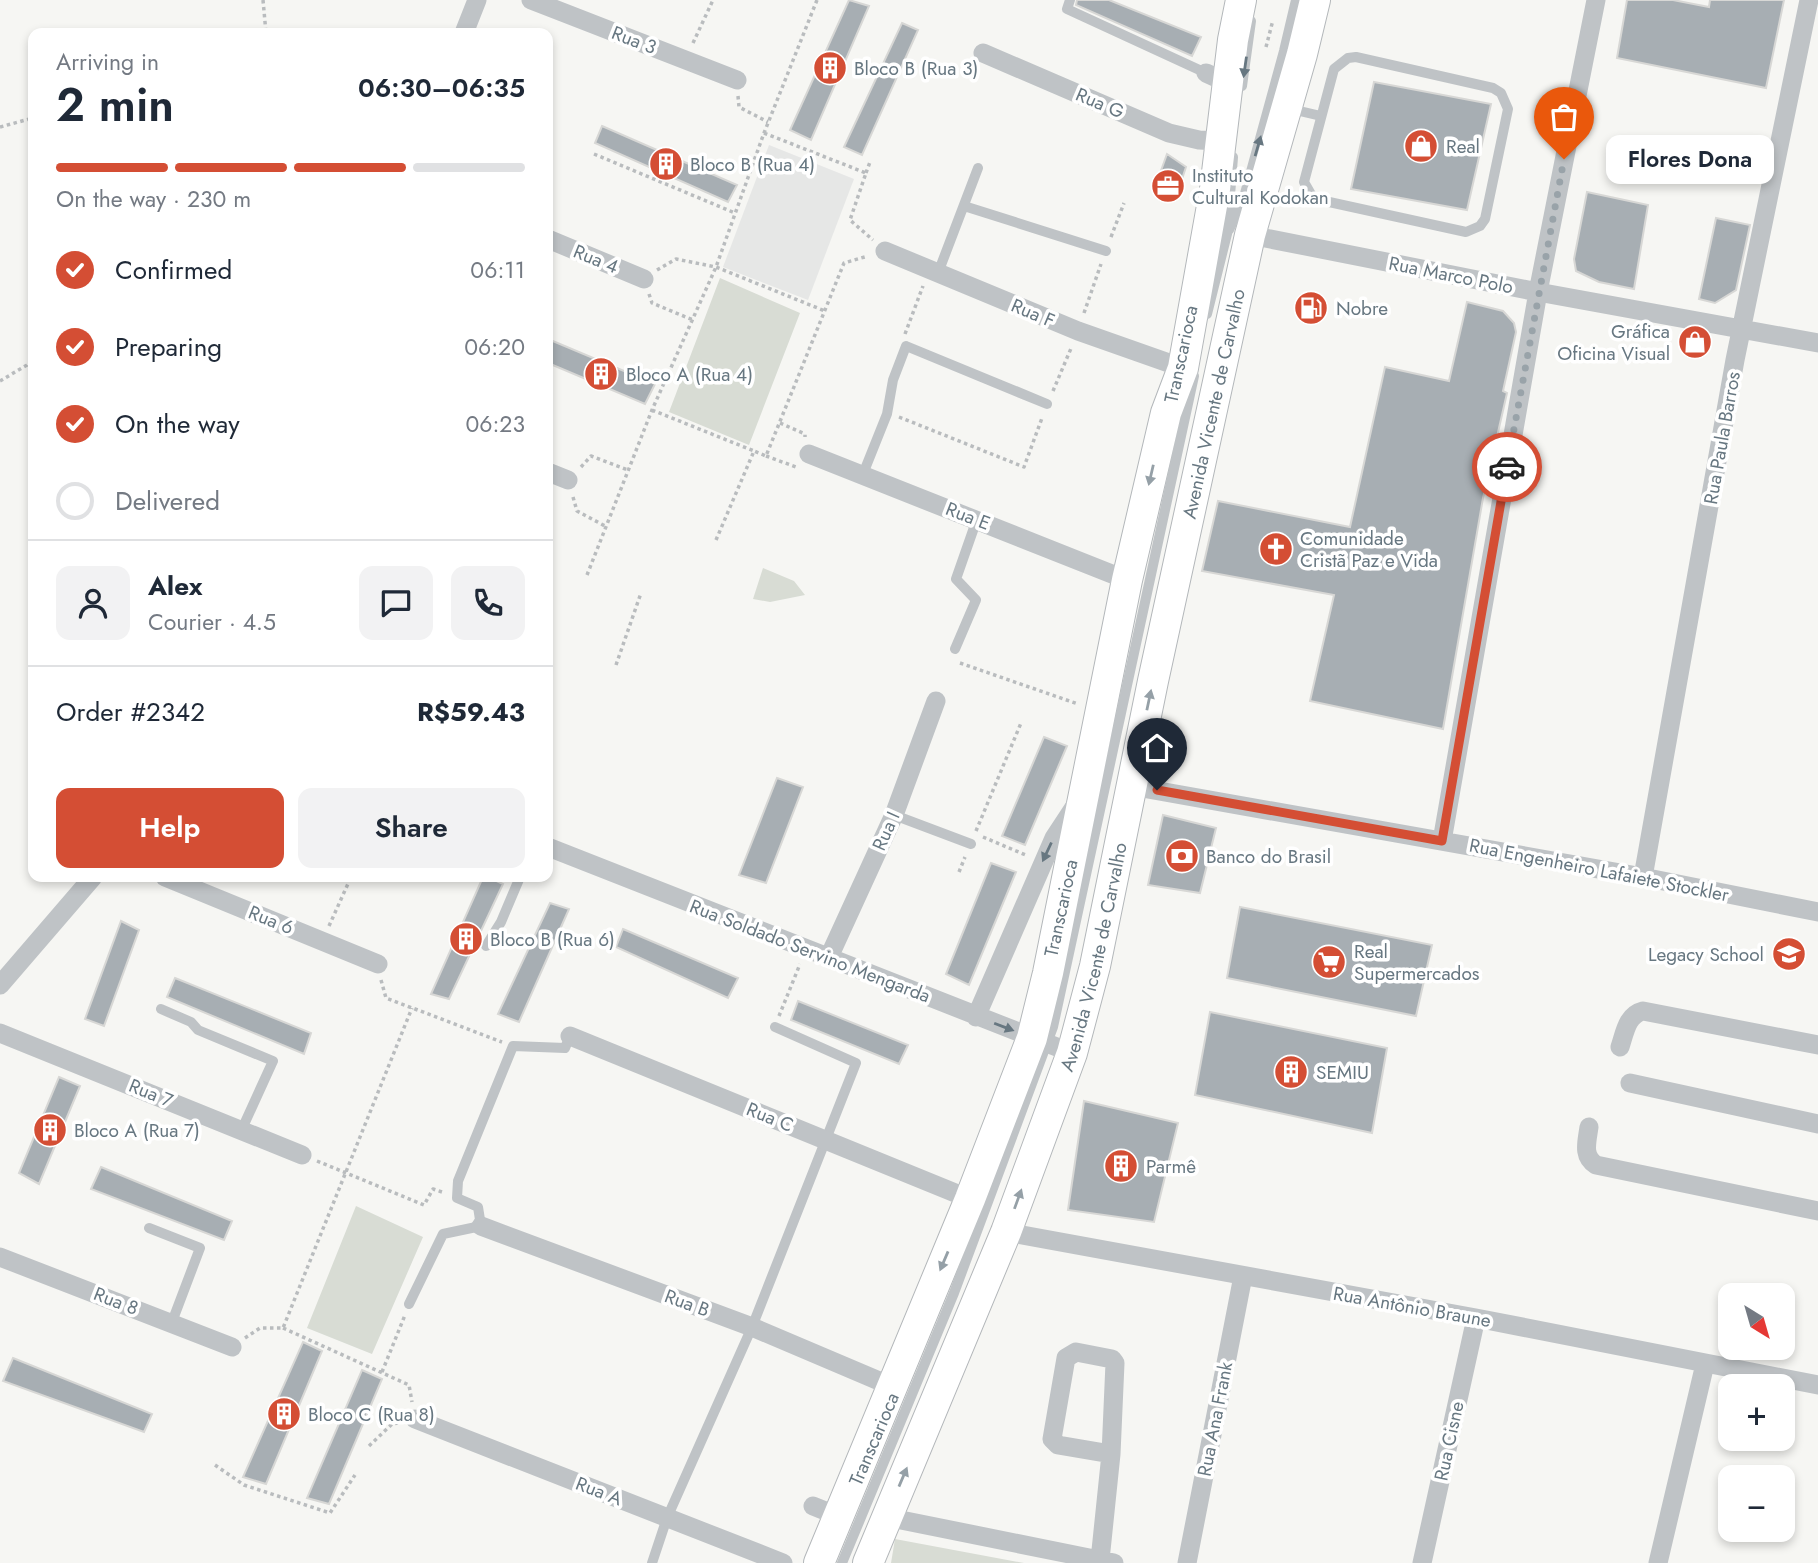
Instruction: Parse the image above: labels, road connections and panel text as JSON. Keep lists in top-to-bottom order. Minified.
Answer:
{"streets":{"main road":["Avenida Vicente de Carvalho"],"street":["Rua 3","Rua G","Rua 4","Rua Marco Polo","Rua F","Rua Paula Barros","Rua E","Rua I","Rua Engenheiro Lafaiete Stockler","Rua 6","Rua Soldado Servino Mengarda","Rua 7","Rua C","Rua 8","Rua B","Rua Antônio Braune","Rua Ana Frank","Rua Cisne","Rua A"],"lane":["Transcarioca"]},"crossings":[["Rua G","Transcarioca"],["Rua G","Avenida Vicente de Carvalho"],["Rua Marco Polo","Transcarioca"],["Rua Marco Polo","Avenida Vicente de Carvalho"],["Rua Marco Polo","Rua Paula Barros"],["Rua F","Transcarioca"],["Rua F","Avenida Vicente de Carvalho"],["Transcarioca","Avenida Vicente de Carvalho"],["Transcarioca","Rua Soldado Servino Mengarda"],["Avenida Vicente de Carvalho","Rua E"],["Avenida Vicente de Carvalho","Rua Engenheiro Lafaiete Stockler"],["Avenida Vicente de Carvalho","Rua Soldado Servino Mengarda"],["Avenida Vicente de Carvalho","Rua C"],["Avenida Vicente de Carvalho","Rua B"],["Avenida Vicente de Carvalho","Rua Antônio Braune"],["Rua Paula Barros","Rua Engenheiro Lafaiete Stockler"],["Rua I","Rua Soldado Servino Mengarda"],["Rua Antônio Braune","Rua Ana Frank"],["Rua Antônio Braune","Rua Cisne"]],"places":{"building":["Bloco B (Rua 3)","Bloco B (Rua 4)","Bloco A (Rua 4)","Bloco B (Rua 6)","SEMIU","Bloco A (Rua 7)","Parmê","Bloco C (Rua 8)"],"shop":["Real","Gráfica Oficina Visual"],"other":["Flores Dona"],"office":["Instituto Cultural Kodokan"],"fuel station":["Nobre"],"church":["Comunidade Cristã Paz e Vida"],"bank":["Banco do Brasil"],"school or university":["Legacy School"],"supermarket":["Real Supermercados"]},"north":"bottom right","page":{"heading":["2 min","Arriving in","06:30–06:35"],"panel":["Alex","Courier · 4.5","Order #2342","R$59.43"],"bubble":"Flores Dona","bar":"On the way · 230 m","list":[["Confirmed","06:11"],["Preparing","06:20"],["On the way","06:23"],"Delivered"],"buttons":["Help","Share"],"map_buttons":["+","−"]}}
